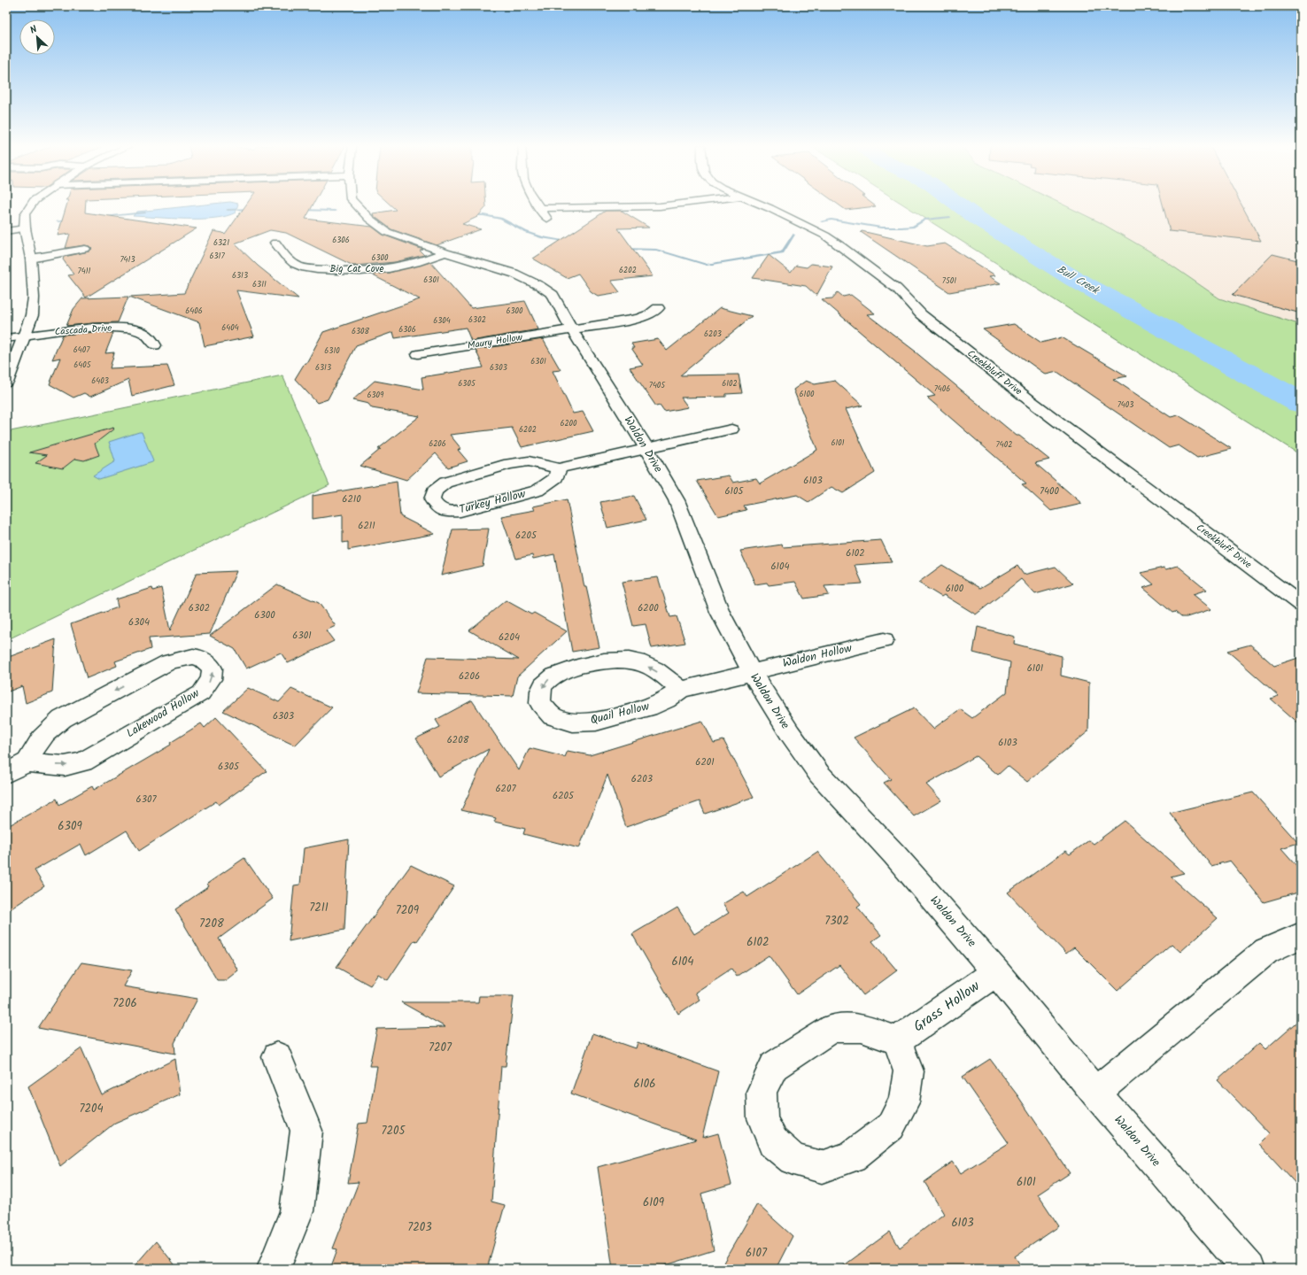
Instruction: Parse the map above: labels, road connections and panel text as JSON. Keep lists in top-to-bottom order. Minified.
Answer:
{"streets":{"street":["Big Cat Cove","Cascada Drive","Maury Hollow","Creekbluff Drive","Waldon Drive","Turkey Hollow","Waldon Hollow","Lakewood Hollow","Quail Hollow","Grass Hollow"]},"crossings":[["Big Cat Cove","Waldon Drive"],["Maury Hollow","Waldon Drive"],["Waldon Drive","Turkey Hollow"],["Waldon Drive","Waldon Hollow"],["Waldon Drive","Quail Hollow"],["Waldon Drive","Grass Hollow"],["Waldon Hollow","Quail Hollow"]],"water":["Bull Creek"],"house_numbers":["6306","6321","6317","6300","7413","6202","7411","6313","6301","7501","6311","6406","6300","6302","6304","6404","6306","6308","6203","6407","6310","6301","6405","6313","6303","6403","6305","6102","7405","7406","6100","6309","7403","6200","6202","6101","6206","7402","6103","6105","7400","6210","6211","6205","6102","6104","6100","6302","6200","6300","6304","6301","6204","6101","6206","6303","6208","6103","6201","6305","6203","6207","6205","6307","6309","7211","7209","7302","7208","6102","6104","7206","7207","6106","7204","7205","6101","6109","6103","7203","6107"],"north":"top left"}
